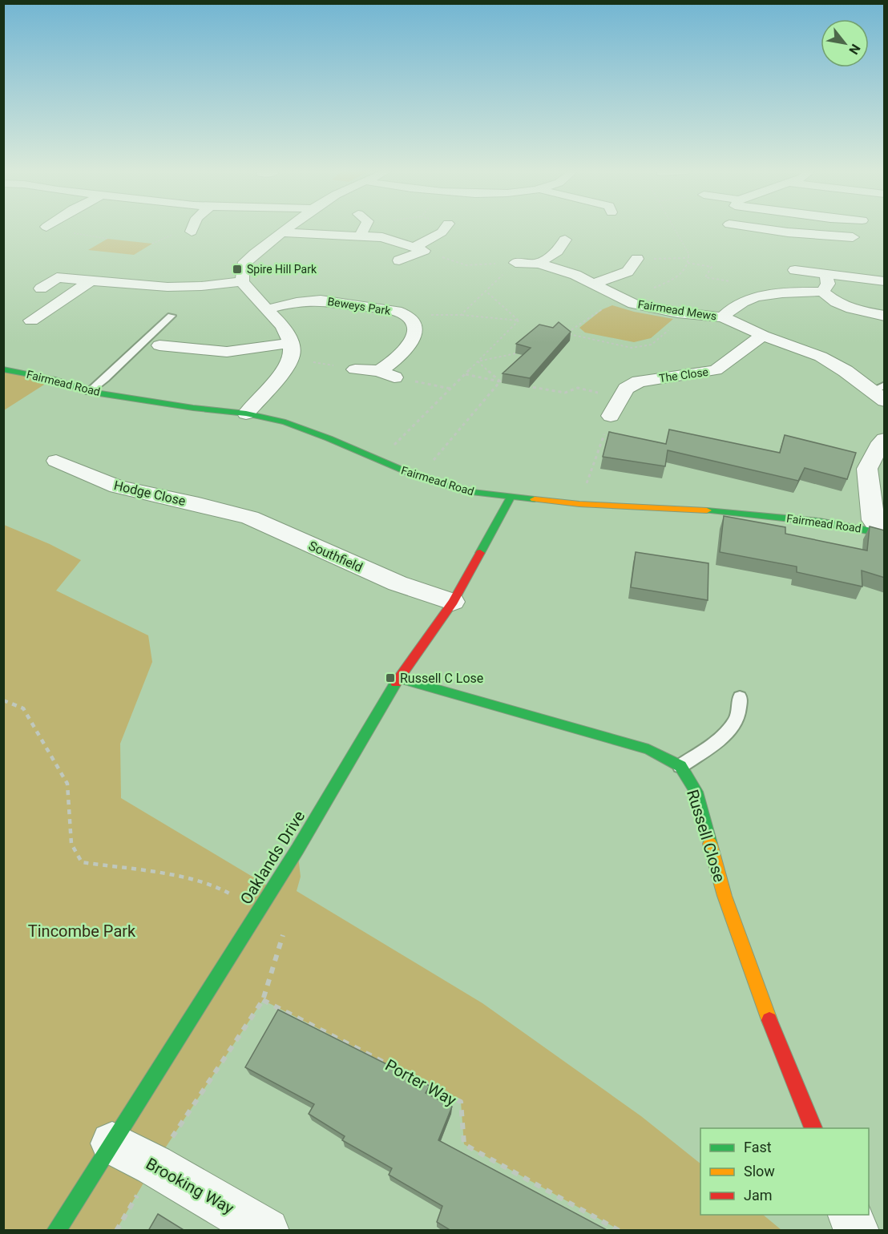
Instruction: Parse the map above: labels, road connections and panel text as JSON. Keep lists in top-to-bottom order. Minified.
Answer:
{"streets":{"street":["Beweys Park","Fairmead Mews","The Close","Fairmead Road","Hodge Close","Southfield","Russell Close","Oaklands Drive","Brooking Way"],"path":["Porter Way"]},"crossings":[["Fairmead Mews","The Close"],["Fairmead Road","Oaklands Drive"],["Hodge Close","Southfield"],["Southfield","Oaklands Drive"],["Oaklands Drive","Brooking Way"]],"parks":["Tincombe Park"],"places":{"transit":["Spire Hill Park","Russell C Lose"]},"legend":["Fast","Slow","Jam"],"north":"bottom right"}
